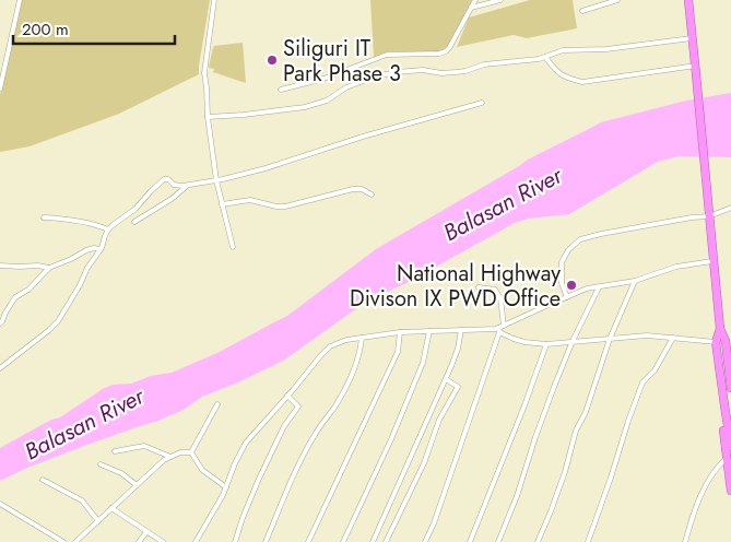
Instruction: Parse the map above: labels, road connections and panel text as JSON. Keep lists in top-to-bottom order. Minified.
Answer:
{"water":["Balasan River"],"places":["Siliguri IT Park Phase 3","National Highway Divison IX PWD Office"],"scale_bar":"200 m"}
